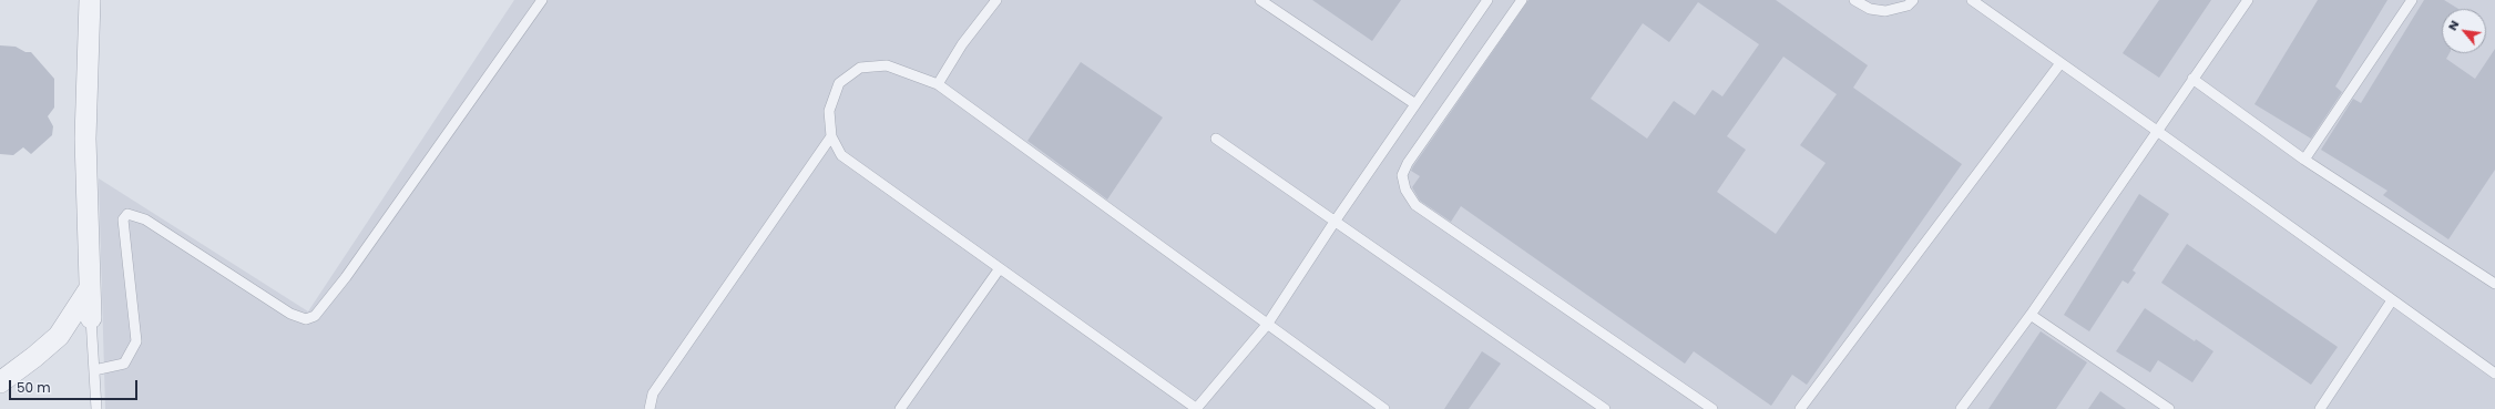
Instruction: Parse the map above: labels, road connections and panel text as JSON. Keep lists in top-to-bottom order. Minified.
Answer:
{"scale_bar":"50 m","north":"top left"}
